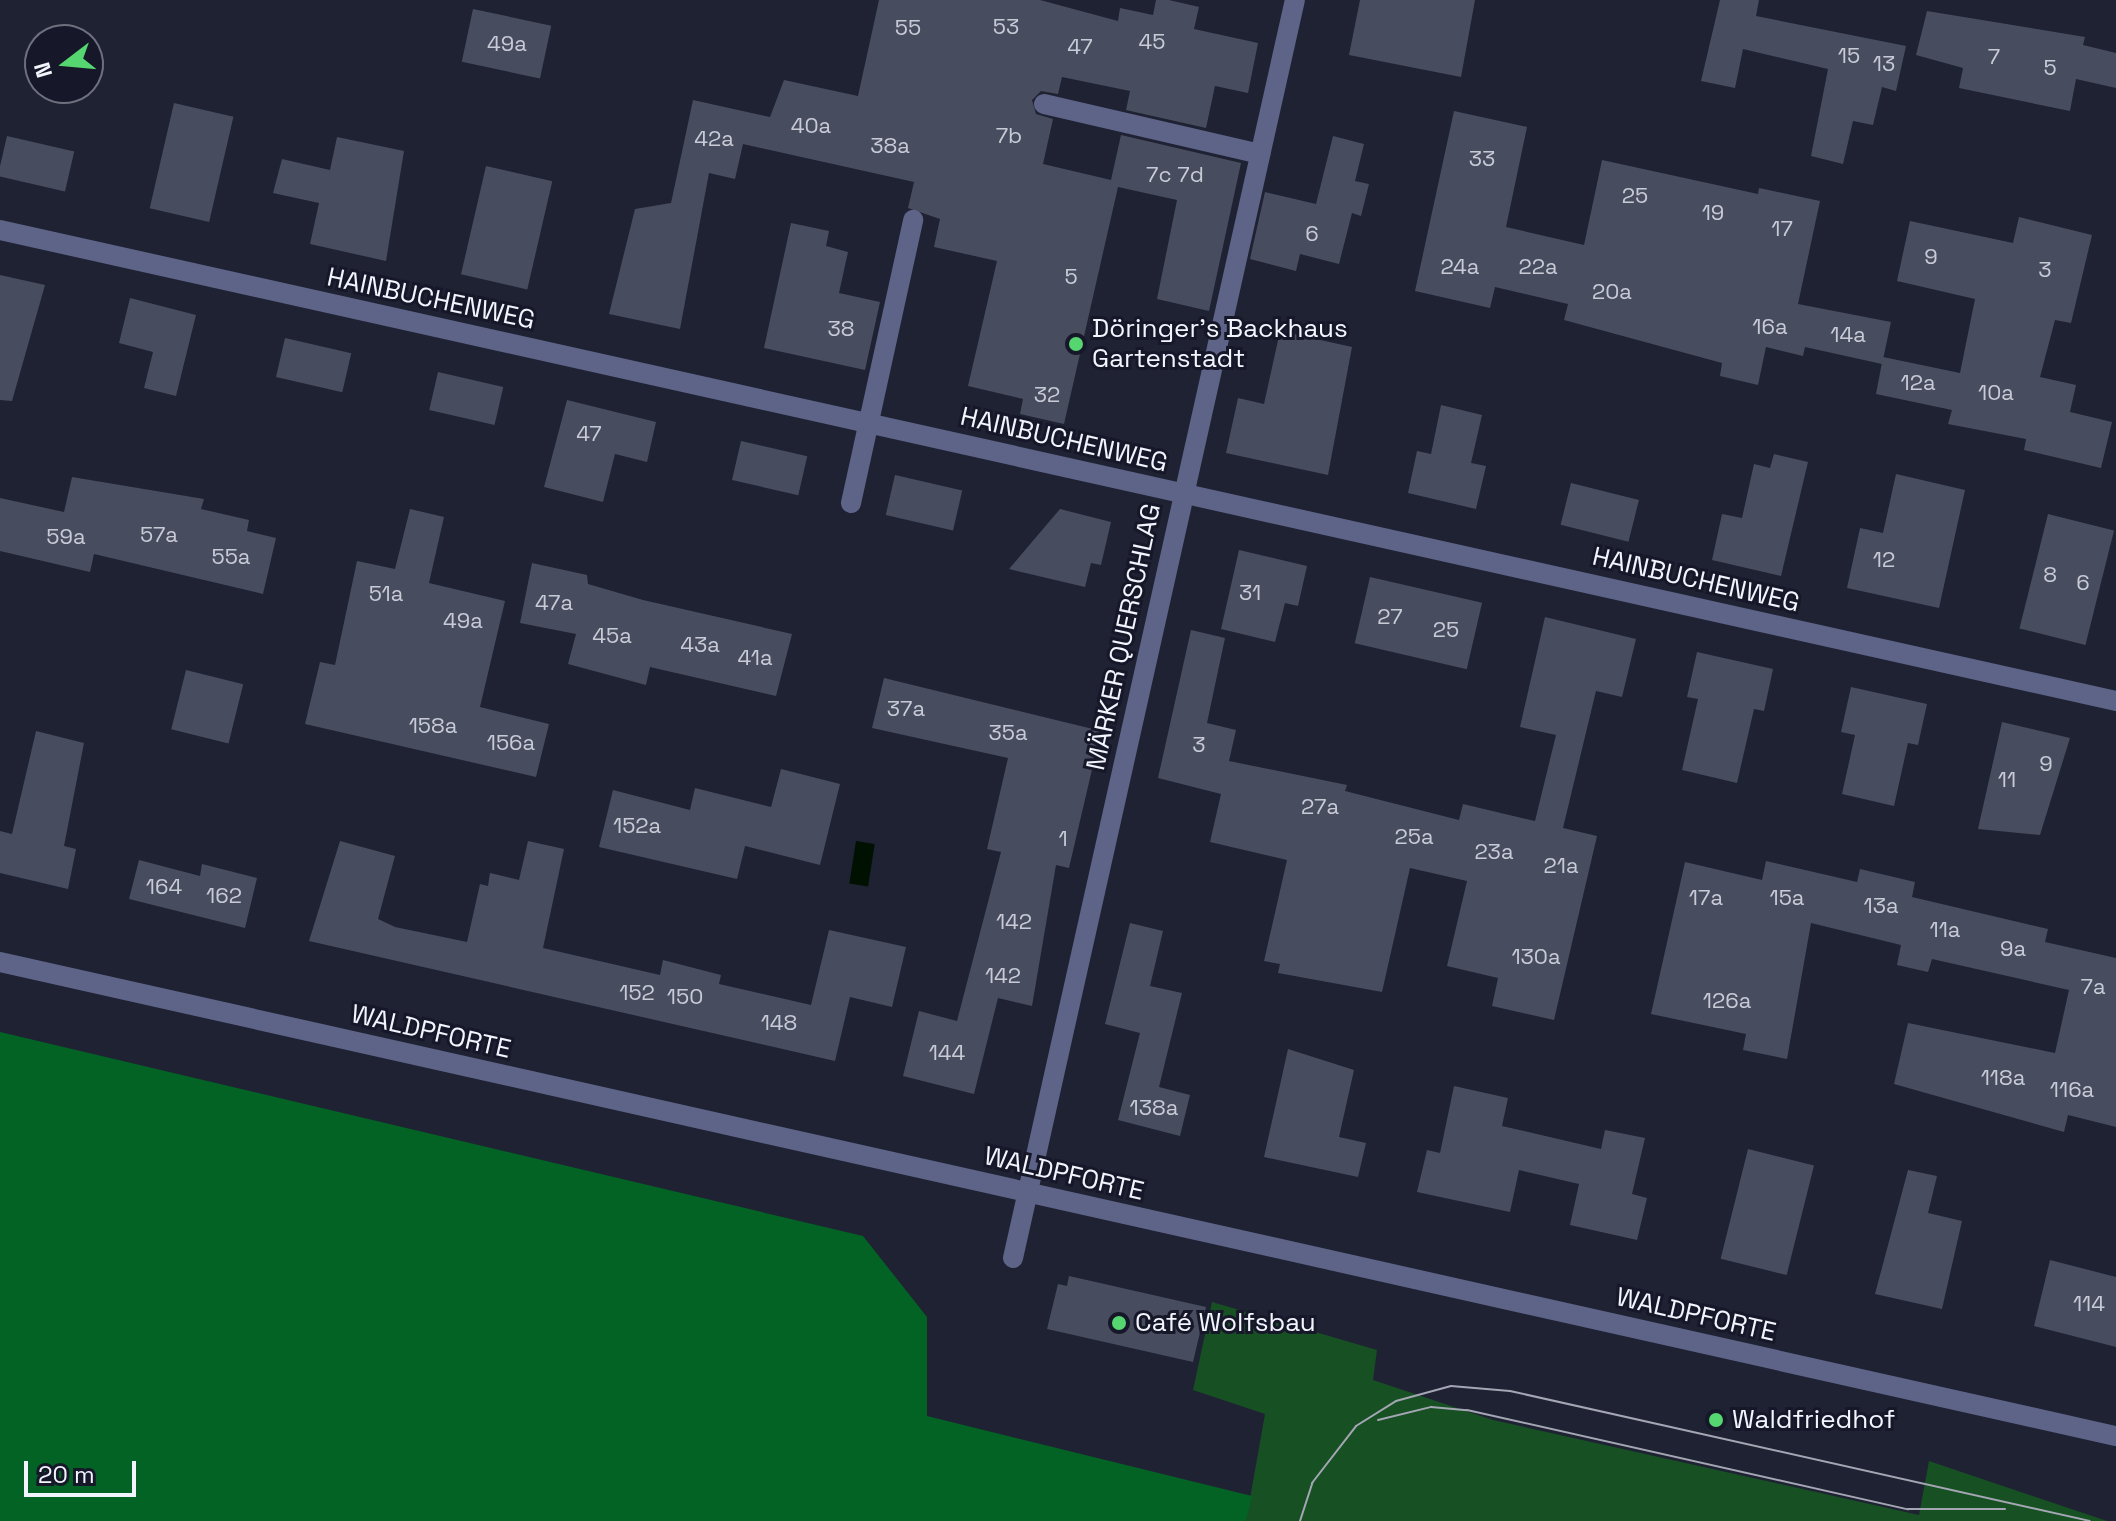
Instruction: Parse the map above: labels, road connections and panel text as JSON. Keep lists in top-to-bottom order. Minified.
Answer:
{"streets":{"street":["HAINBUCHENWEG","MÄRKER QUERSCHLAG","WALDPFORTE"]},"crossings":[["HAINBUCHENWEG","MÄRKER QUERSCHLAG"],["MÄRKER QUERSCHLAG","WALDPFORTE"]],"places":["Döringer's Backhaus Gartenstadt","Café Wolfsbau","Waldfriedhof"],"house_numbers":["53","55","45","49a","47","15","7","13","5","40a","7b","42a","38a","33","7c 7d","25","19","17","6","9","24a","22a","3","5","20a","16a","38","14a","12a","10a","32","47","57a","59a","55a","12","8","6","31","51a","47a","27","49a","25","45a","43a","41a","37a","158a","35a","156a","3","9","11","27a","152a","25a","1","23a","21a","164","162","17a","15a","13a","142","11a","9a","130a","142","7a","152","150","126a","148","144","118a","116a","138a","114"],"scale_bar":"20 m","north":"left"}
